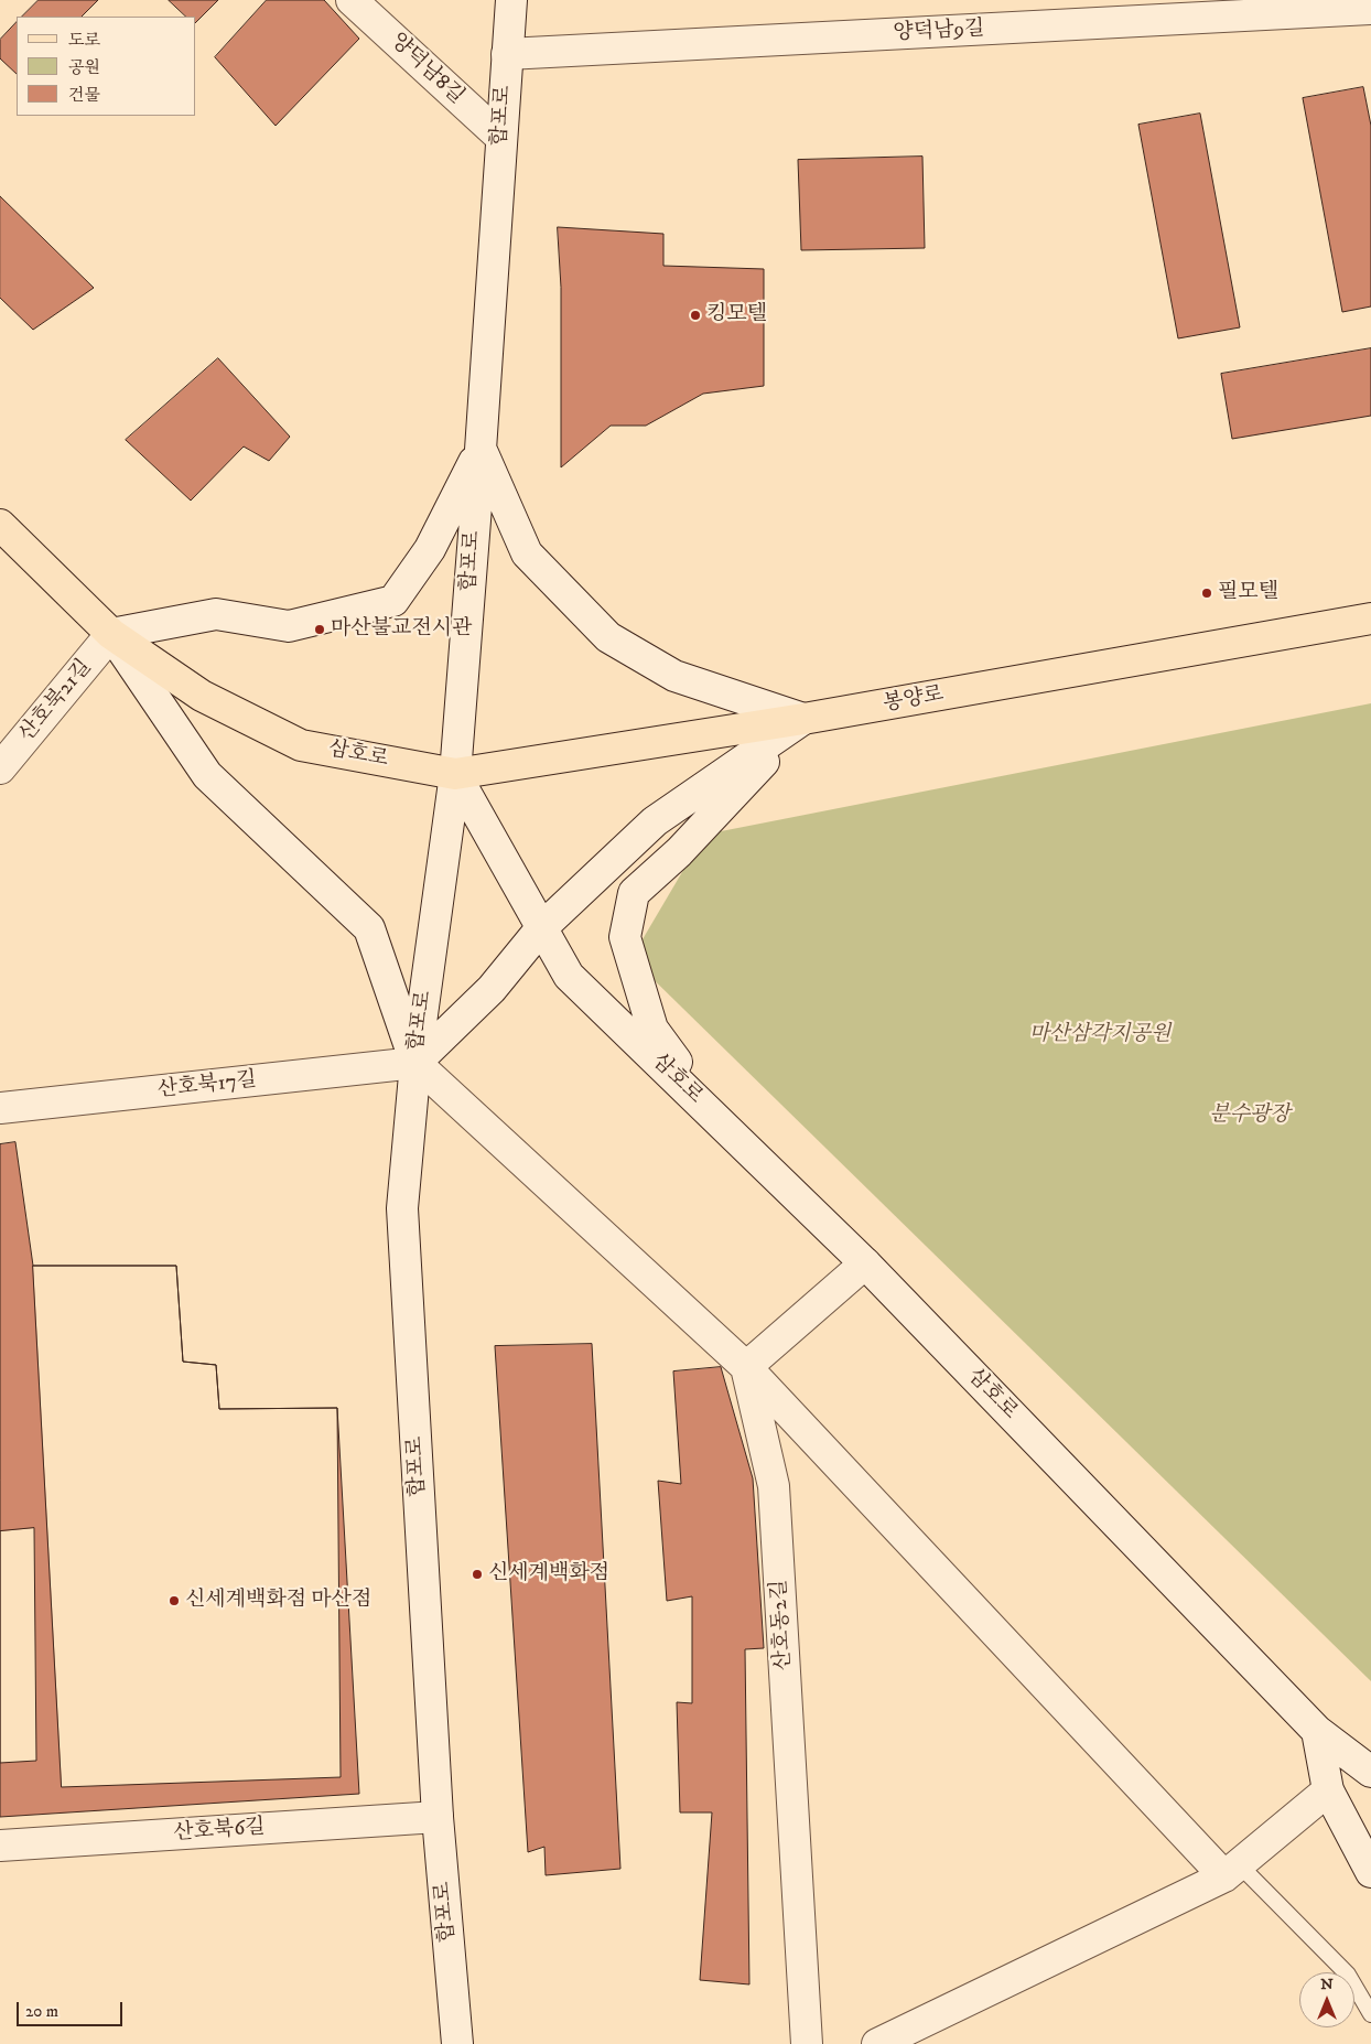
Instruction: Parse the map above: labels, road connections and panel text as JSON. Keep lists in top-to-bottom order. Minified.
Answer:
{"streets":{"main road":["양덕남9길","양덕남8길","합포로","봉양로","산호북21길","삼호로","산호북17길","산호동2길","산호북6길"]},"crossings":[["양덕남9길","합포로"],["양덕남8길","합포로"],["합포로","봉양로"],["합포로","삼호로"],["합포로","산호북17길"],["합포로","산호북6길"],["봉양로","삼호로"],["산호북21길","삼호로"]],"parks":["마산삼각지공원","분수광장"],"places":["킹모텔","필모텔","마산불교전시관","신세계백화점","신세계백화점 마산점"],"legend":["도로","공원","건물"],"scale_bar":"20 m","north":"top"}
